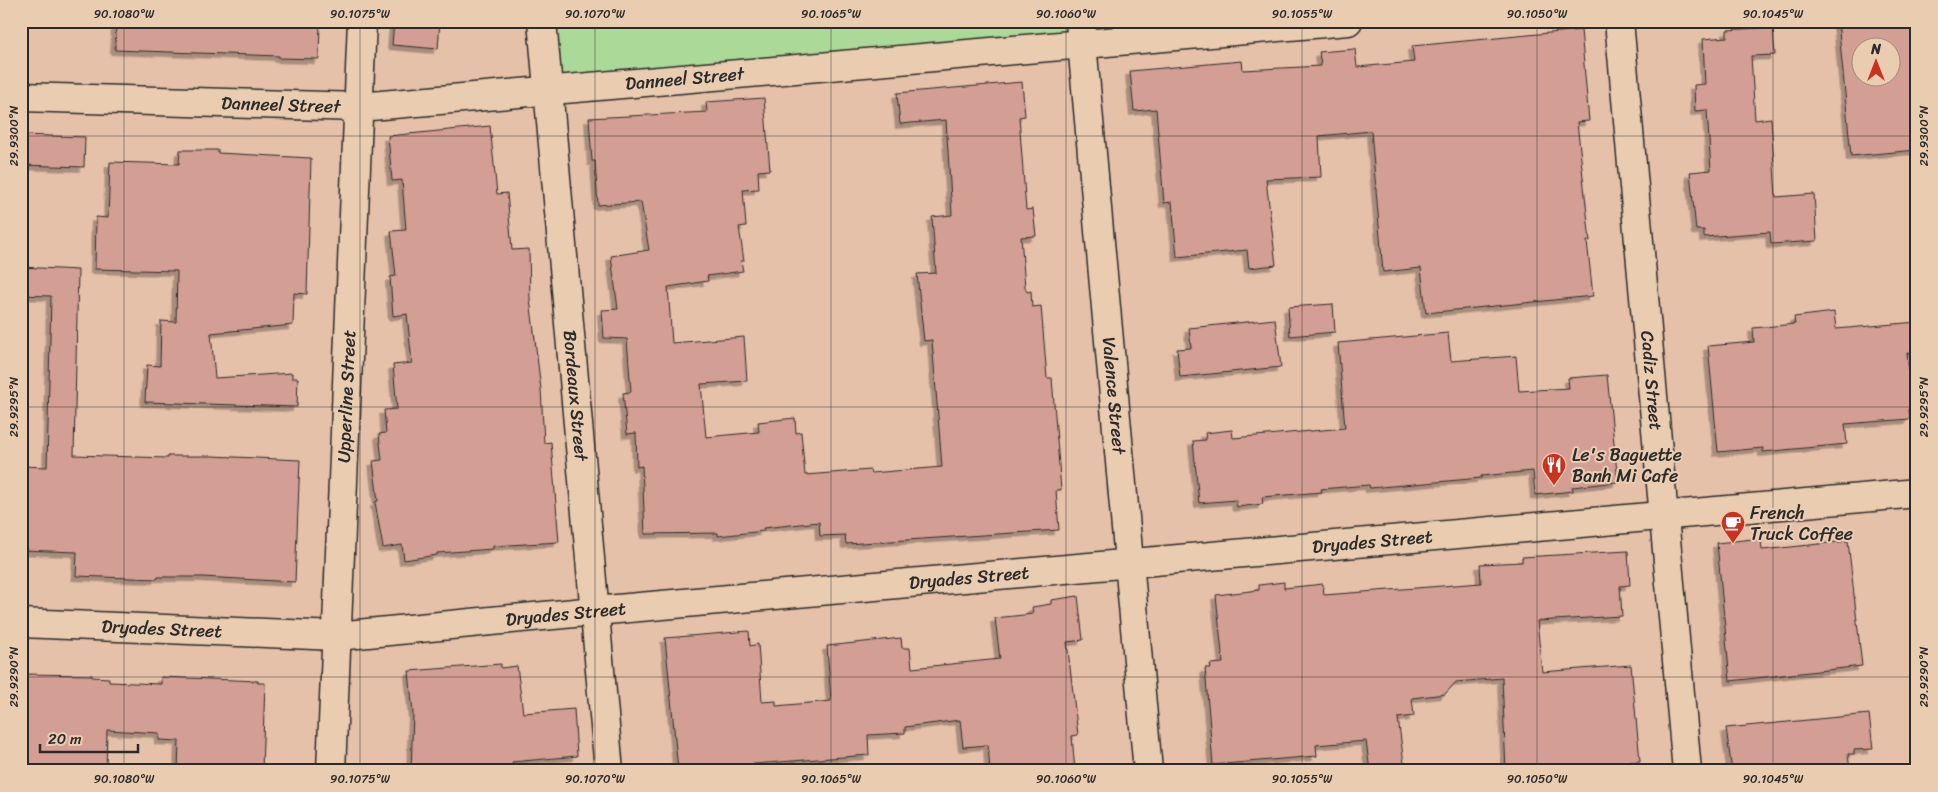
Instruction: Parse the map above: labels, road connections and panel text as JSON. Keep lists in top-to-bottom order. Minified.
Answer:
{"streets":{"street":["Danneel Street","Cadiz Street","Upperline Street","Bordeaux Street","Valence Street","Dryades Street"]},"crossings":[["Danneel Street","Upperline Street"],["Danneel Street","Bordeaux Street"],["Danneel Street","Valence Street"],["Cadiz Street","Dryades Street"],["Upperline Street","Dryades Street"],["Bordeaux Street","Dryades Street"],["Valence Street","Dryades Street"]],"places":{"restaurant":["Le's Baguette Banh Mi Cafe"],"cafe":["French Truck Coffee"]},"scale_bar":"20 m","north":"top","coordinates":["90.1080°W","90.1075°W","90.1070°W","90.1065°W","90.1060°W","90.1055°W","90.1050°W","90.1045°W","29.9300°N","29.9295°N","29.9290°N"]}
